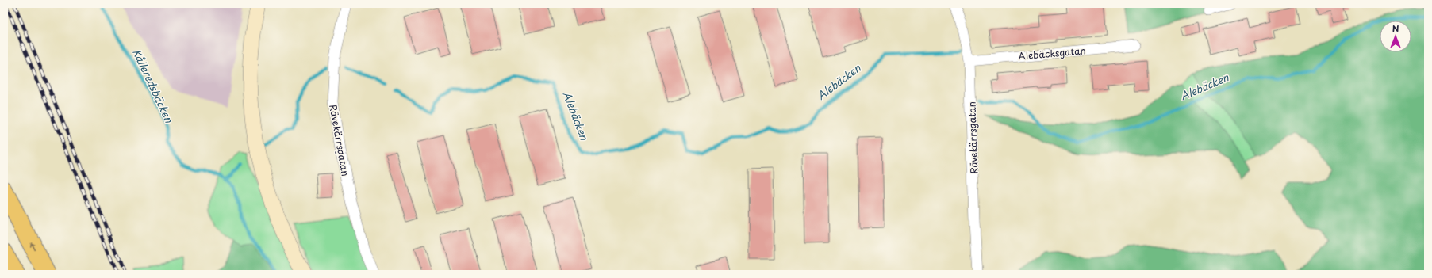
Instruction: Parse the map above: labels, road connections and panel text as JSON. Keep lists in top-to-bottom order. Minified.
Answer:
{"streets":{"street":["Alebäcksgatan","Rävekärrsgatan"]},"crossings":[["Alebäcksgatan","Rävekärrsgatan"]],"water":["Alebäcken","Kålleredsbäcken"],"north":"top"}
